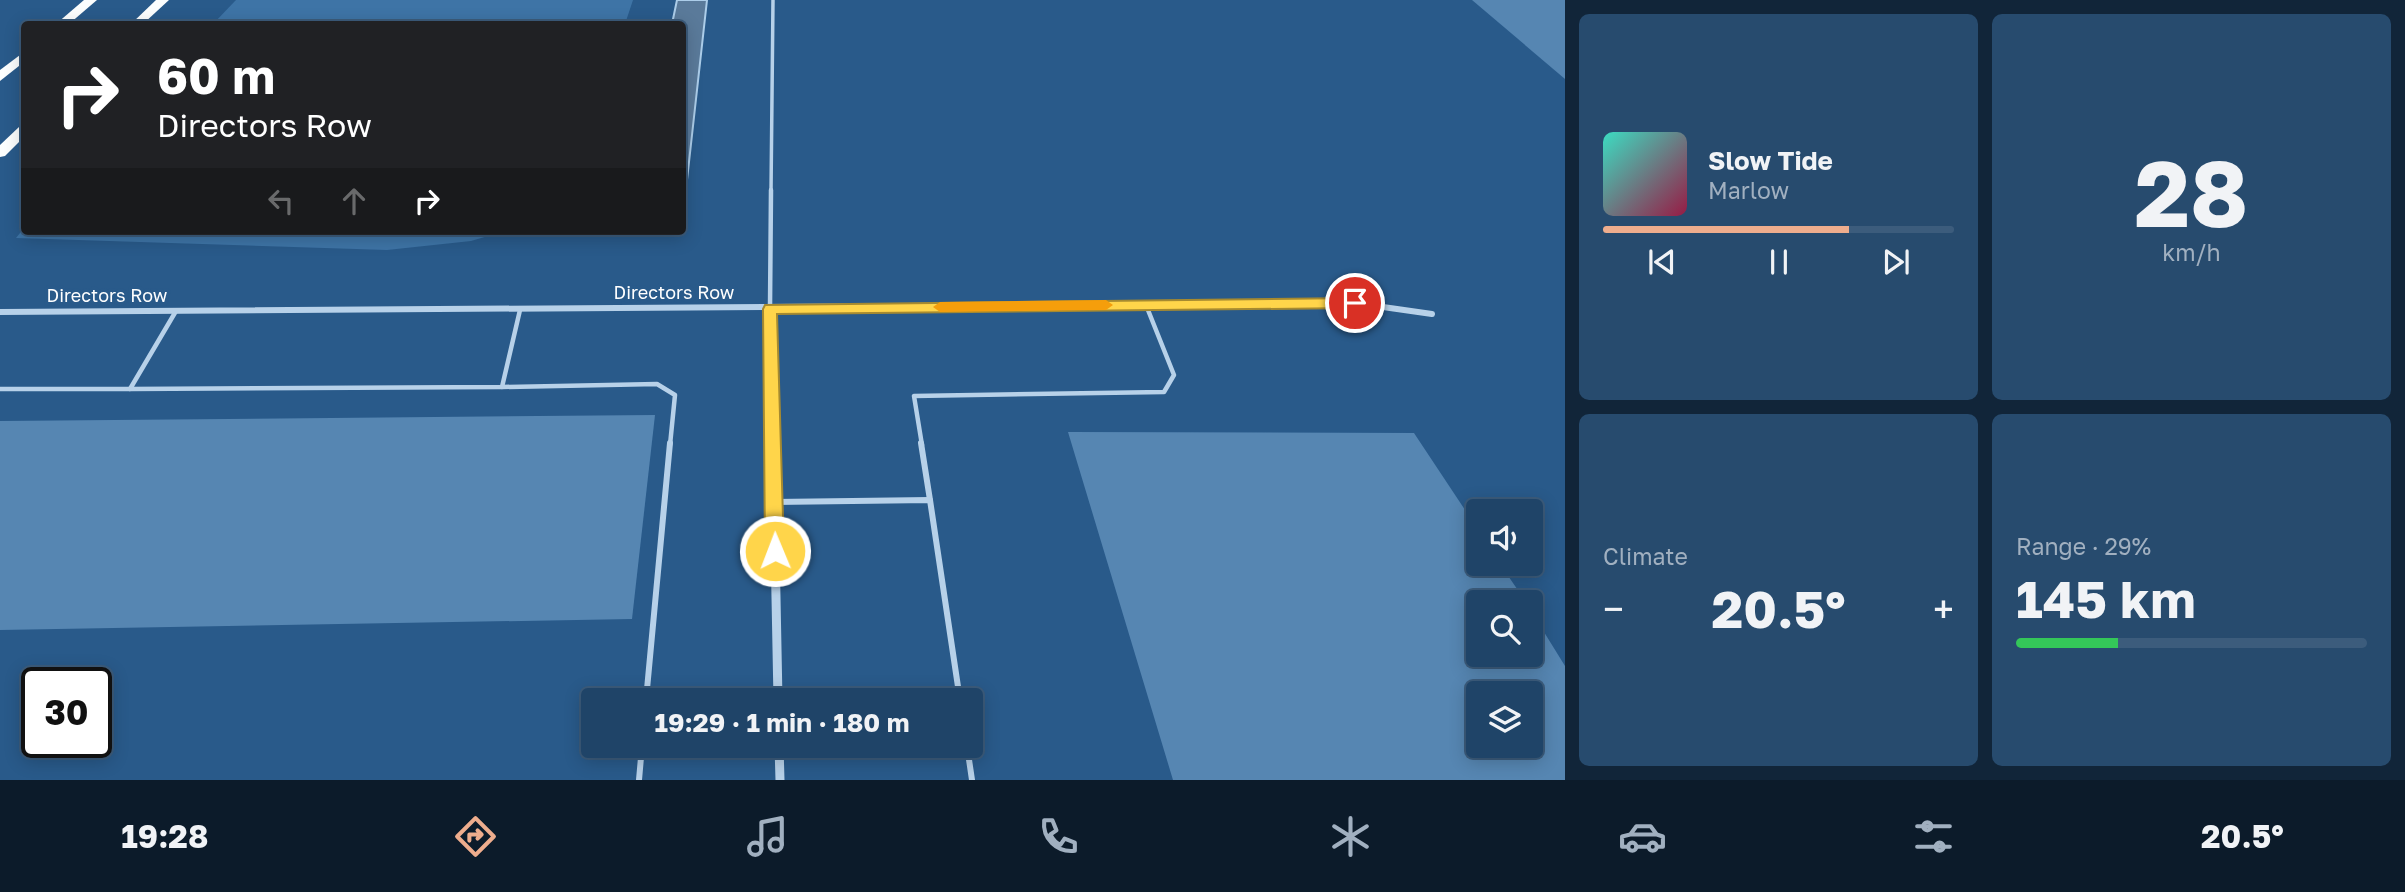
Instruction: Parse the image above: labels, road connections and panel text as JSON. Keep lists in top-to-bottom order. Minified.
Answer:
{"streets":{"street":["Directors Row"]},"page":{"tile":[["28","km/h"],"Climate",["Range · 29%","145 km"]],"turn":["60 m","Directors Row"],"song":["Slow Tide","Marlow"],"heat":["−","20.5°","+"],"limit":"30","trip":"19:29 · 1 min · 180 m","tabs":["19:28","20.5°"]}}
